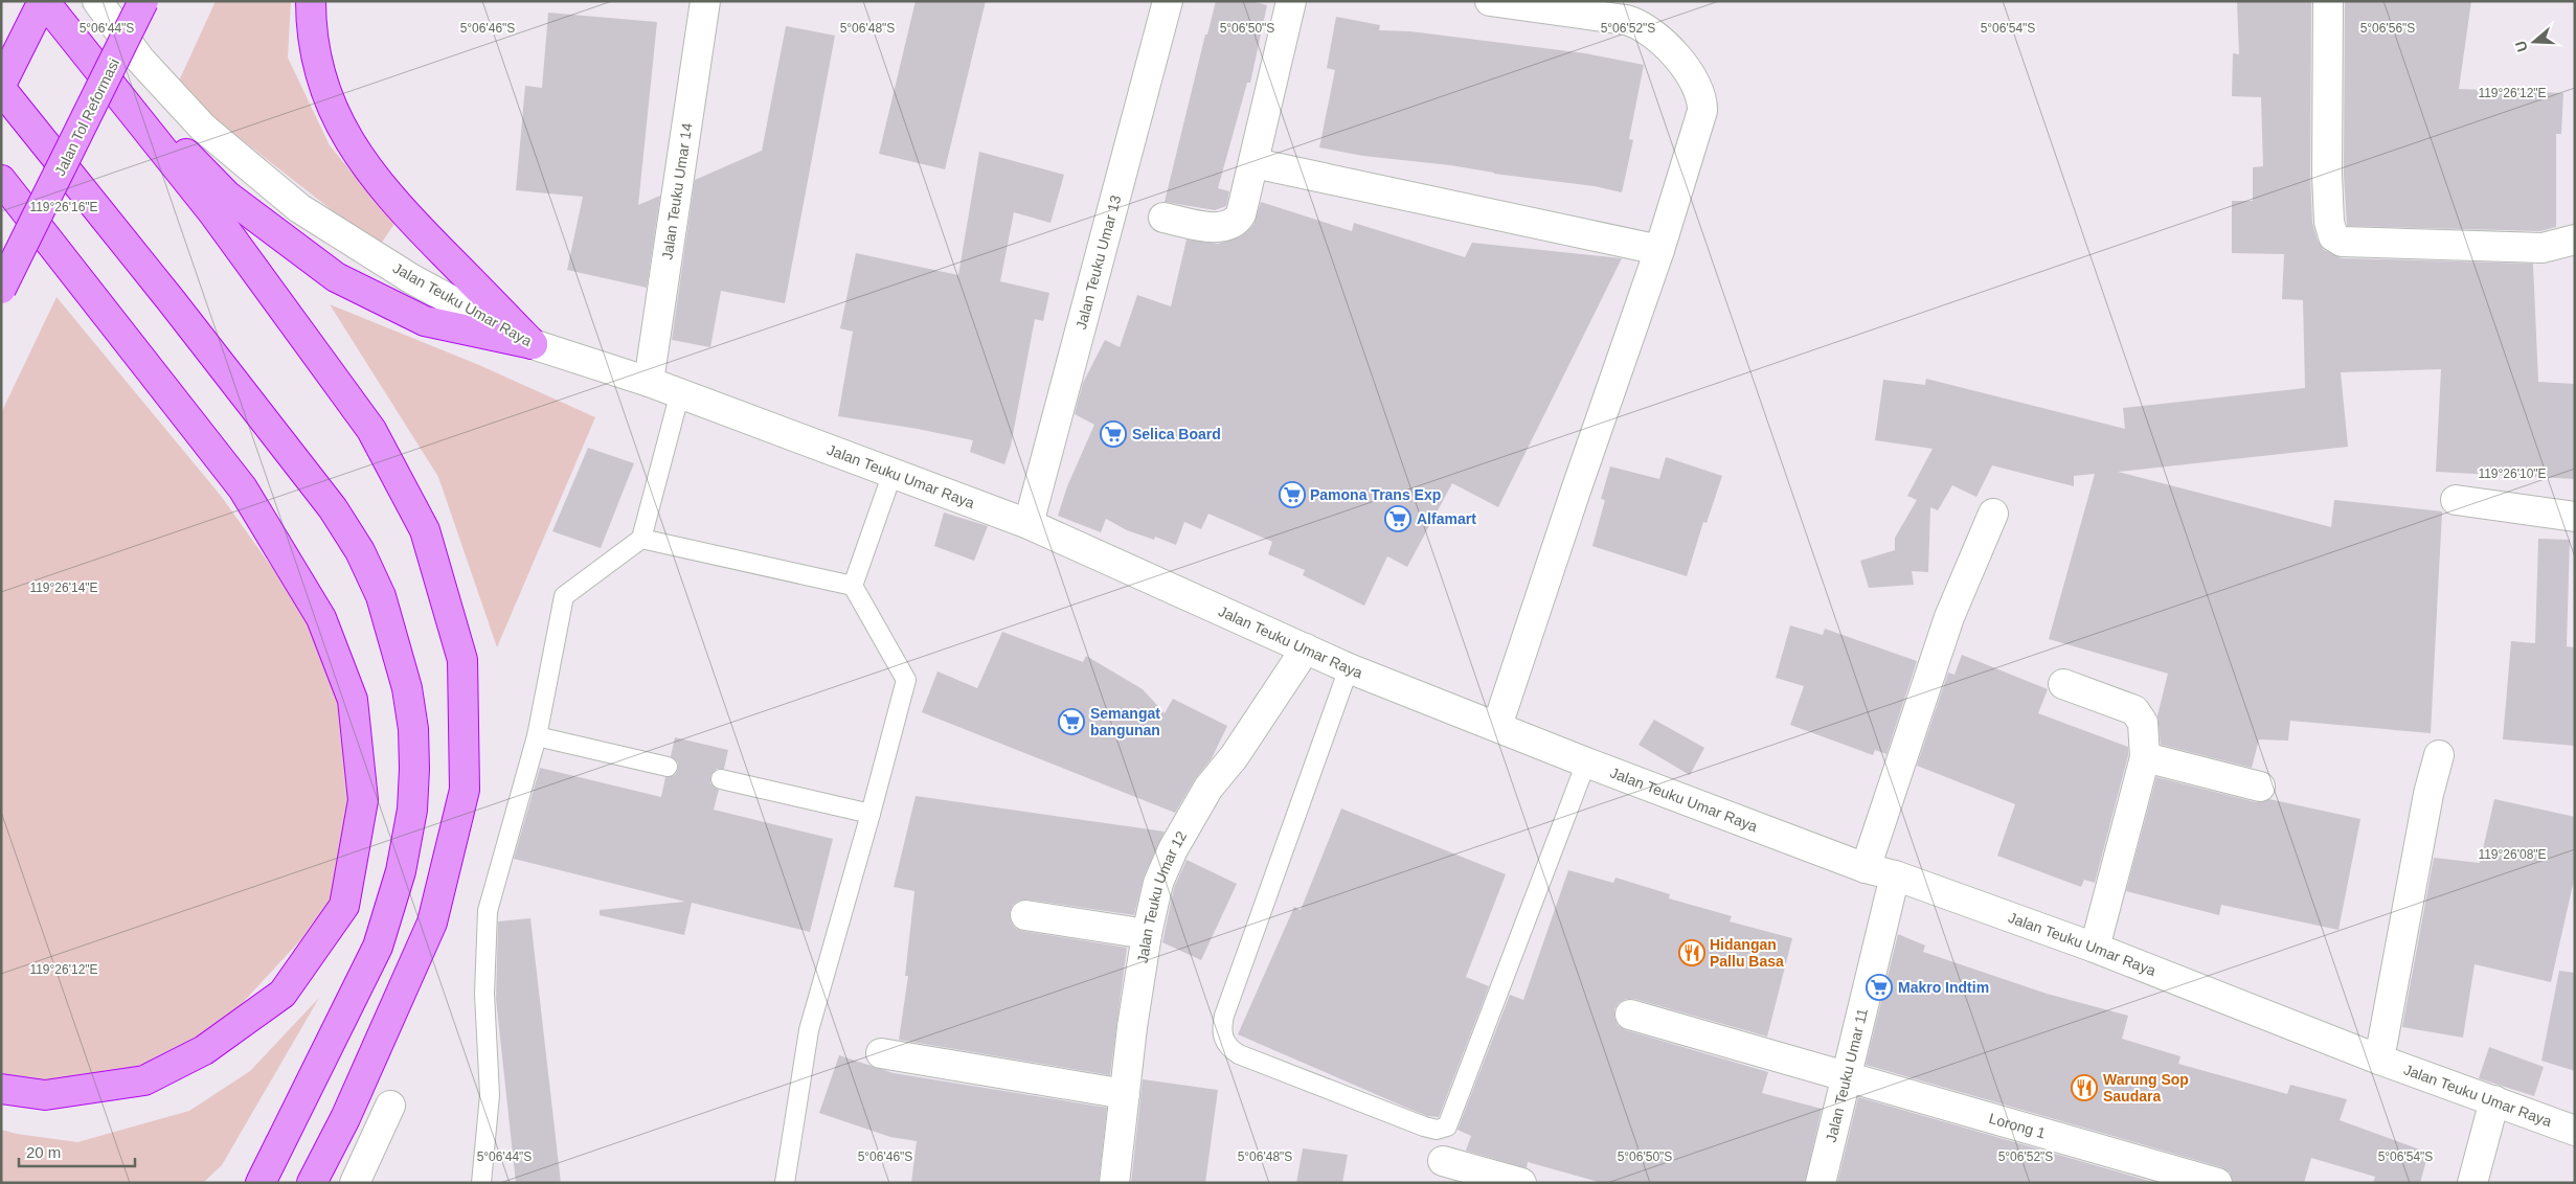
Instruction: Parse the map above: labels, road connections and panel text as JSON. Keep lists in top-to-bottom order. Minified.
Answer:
{"streets":{"highway":["Jalan Tol Reformasi"],"street":["Jalan Teuku Umar 14","Jalan Teuku Umar 13","Jalan Teuku Umar Raya","Jalan Teuku Umar 12","Jalan Teuku Umar 11","Lorong 1"]},"crossings":[["Jalan Teuku Umar 14","Jalan Teuku Umar Raya"],["Jalan Teuku Umar 13","Jalan Teuku Umar Raya"],["Jalan Teuku Umar Raya","Jalan Teuku Umar 12"],["Jalan Teuku Umar Raya","Jalan Teuku Umar 11"],["Jalan Teuku Umar 11","Lorong 1"]],"places":{"supermarket":["Selica Board","Pamona Trans Exp","Alfamart","Semangat bangunan","Makro Indtim"],"restaurant":["Hidangan Pallu Basa","Warung Sop Saudara"]},"scale_bar":"20 m","north":"left","coordinates":["5°06'44\"S","5°06'46\"S","5°06'48\"S","5°06'50\"S","5°06'52\"S","5°06'54\"S","5°06'56\"S","119°26'12\"E","119°26'16\"E","119°26'10\"E","119°26'14\"E","119°26'08\"E"]}
